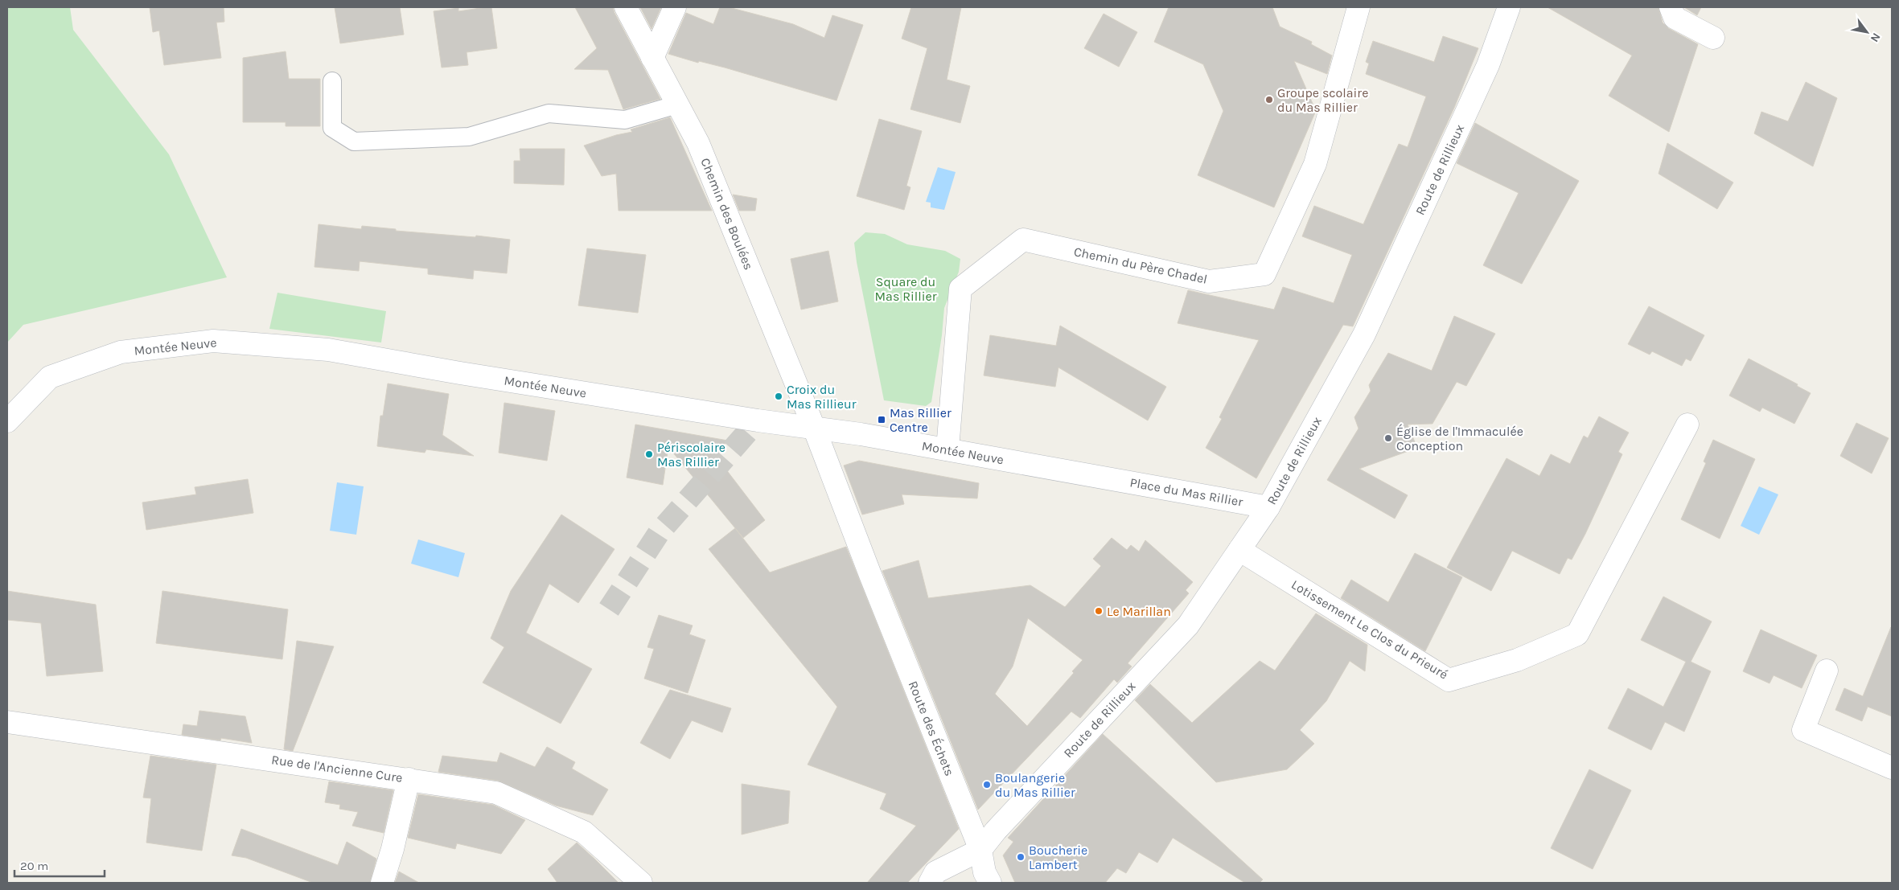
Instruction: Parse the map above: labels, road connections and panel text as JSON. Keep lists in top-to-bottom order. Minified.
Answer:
{"streets":{"street":["Route de Rillieux","Chemin des Boulées","Chemin du Père Chadel","Montée Neuve","Place du Mas Rillier","Lotissement Le Clos du Prieuré","Route des Échets","Rue de l'Ancienne Cure"]},"crossings":[["Route de Rillieux","Place du Mas Rillier"],["Route de Rillieux","Lotissement Le Clos du Prieuré"],["Route de Rillieux","Route des Échets"],["Chemin des Boulées","Montée Neuve"],["Chemin des Boulées","Route des Échets"],["Chemin du Père Chadel","Montée Neuve"],["Montée Neuve","Place du Mas Rillier"],["Montée Neuve","Route des Échets"]],"parks":["Square du Mas Rillier"],"places":{"other":["Groupe scolaire du Mas Rillier","Croix du Mas Rillieur","Église de l'Immaculée Conception","Périscolaire Mas Rillier","Le Marillan","Boulangerie du Mas Rillier","Boucherie Lambert"],"transit":["Mas Rillier Centre"]},"scale_bar":"20 m","north":"bottom right"}
